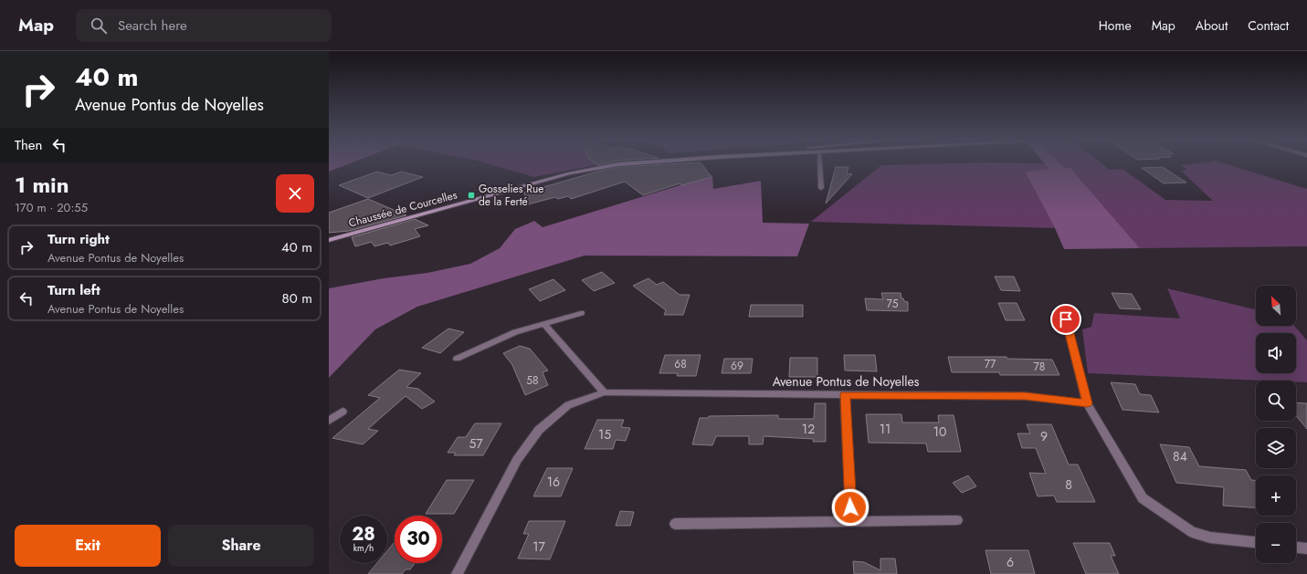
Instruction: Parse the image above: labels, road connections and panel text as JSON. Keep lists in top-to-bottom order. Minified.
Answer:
{"streets":{"main road":["Chaussée de Courcelles"],"street":["Avenue Pontus de Noyelles"]},"places":{"transit":["Gosselies Rue de la Ferté"]},"house_numbers":["75","68","77","69","78","58","12","11","10","15","9","57","84","16","8","17","6"],"north":"top left","page":{"header":"Map","search":"Search here","nav":["Home","Map","About","Contact"],"turn":["40 m","Avenue Pontus de Noyelles"],"then":"Then","heading":["1 min","170 m · 20:55"],"list":[{"name":"Turn right","note":"Avenue Pontus de Noyelles","value":"40 m"},{"name":"Turn left","note":"Avenue Pontus de Noyelles","value":"80 m"}],"map_buttons":["+","−"],"speed":"28 km/h","limit":"30","buttons":["Exit","Share"]}}
